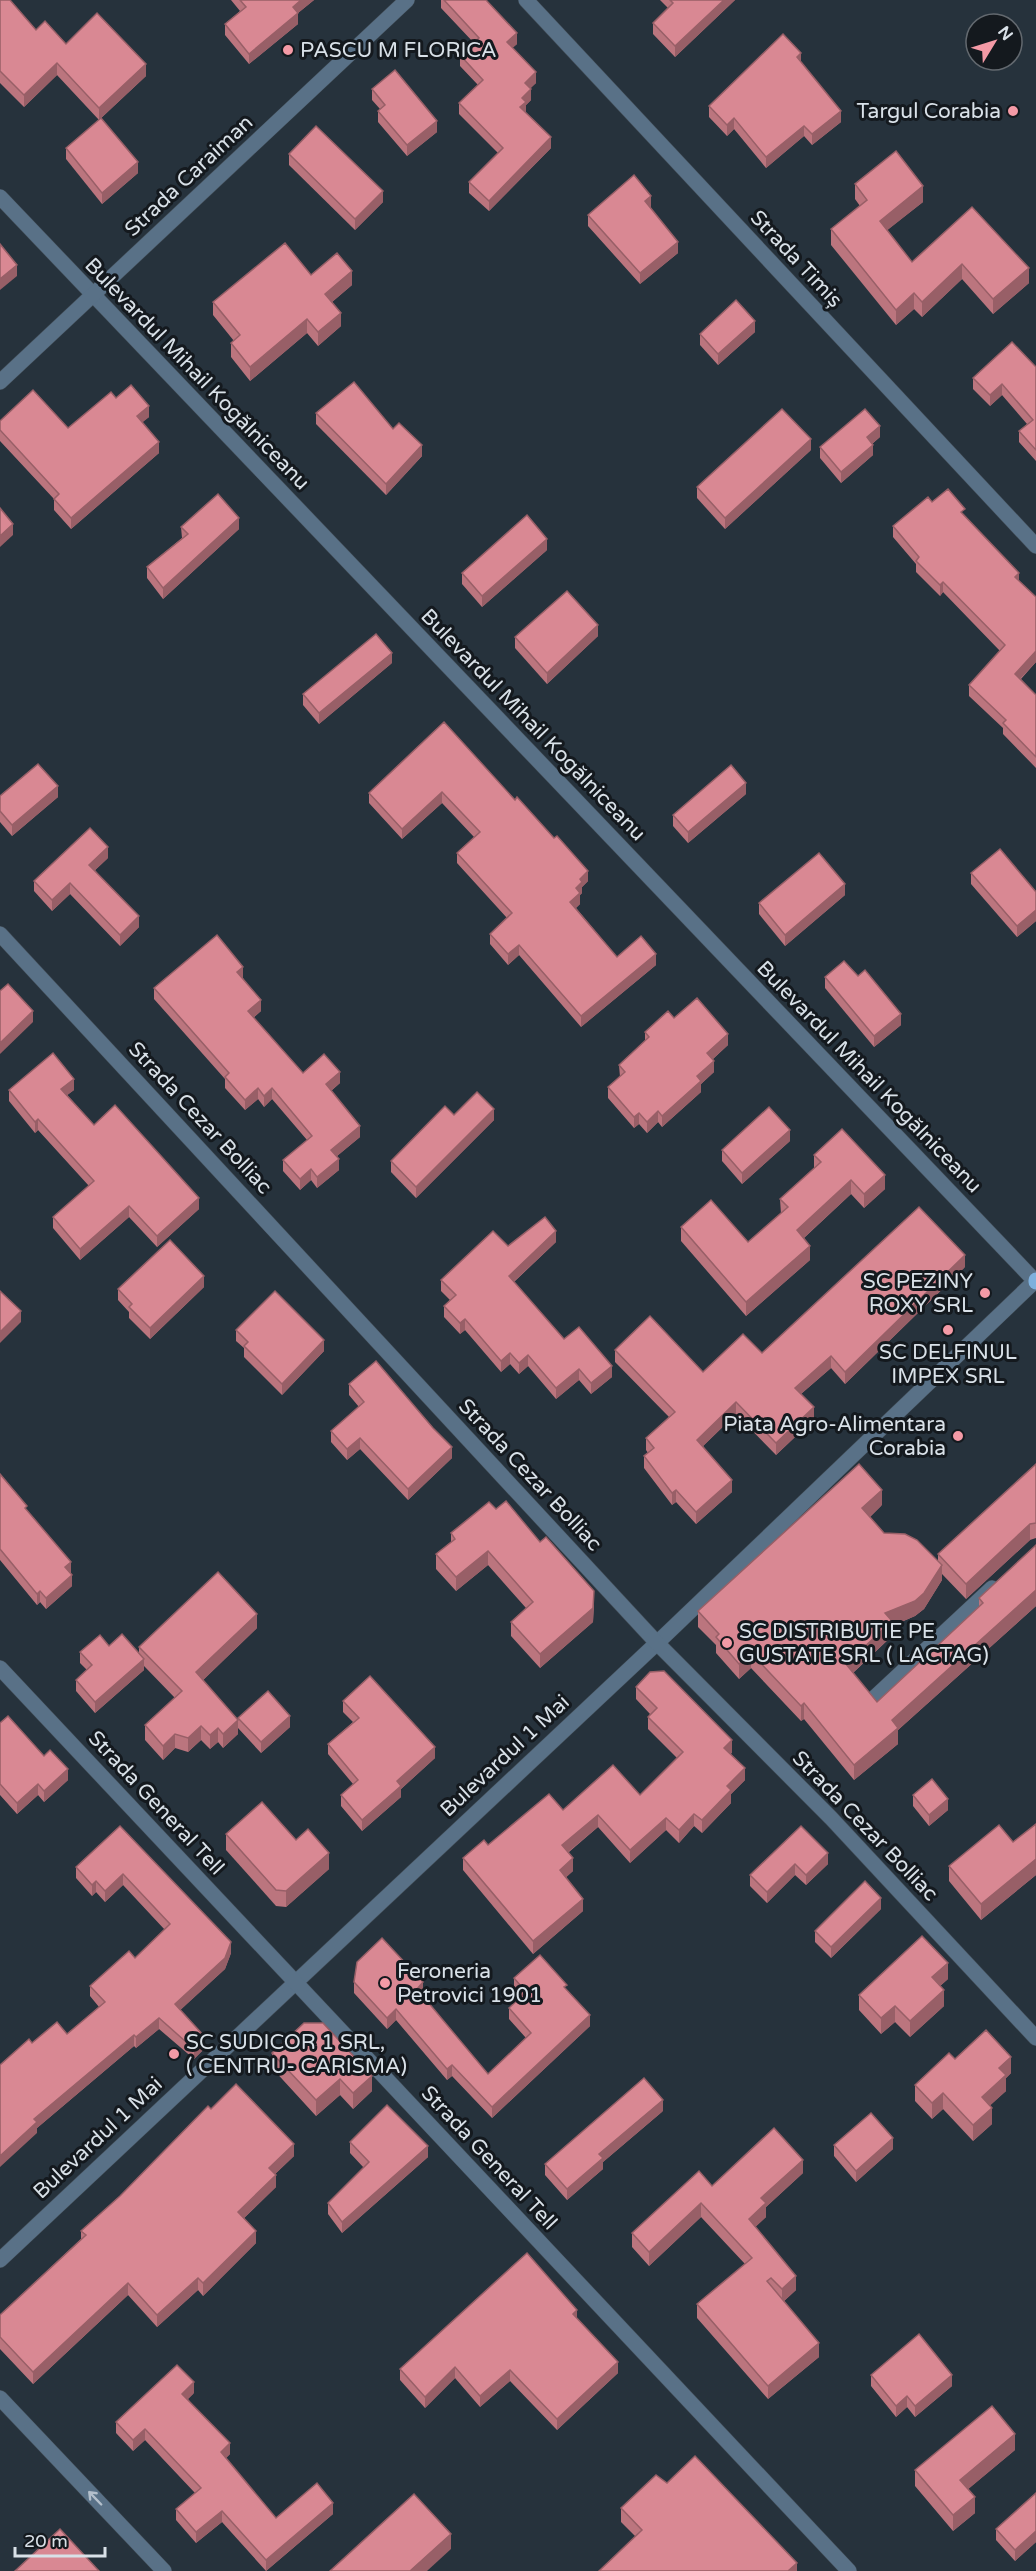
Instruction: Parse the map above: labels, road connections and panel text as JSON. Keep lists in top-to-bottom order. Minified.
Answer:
{"streets":{"street":["Strada Caraiman","Strada Timiș","Bulevardul Mihail Kogălniceanu","Strada Cezar Bolliac","Bulevardul 1 Mai","Strada General Tell"]},"crossings":[["Strada Caraiman","Bulevardul Mihail Kogălniceanu"],["Bulevardul Mihail Kogălniceanu","Bulevardul 1 Mai"],["Strada Cezar Bolliac","Bulevardul 1 Mai"],["Bulevardul 1 Mai","Strada General Tell"]],"places":["PASCU M FLORICA","Targul Corabia","SC PEZINY ROXY SRL","SC DELFINUL IMPEX SRL","Piata Agro-Alimentara Corabia","SC DISTRIBUTIE PE GUSTATE SRL ( LACTAG)","Feroneria Petrovici 1901","SC SUDICOR 1 SRL, ( CENTRU- CARISMA)"],"scale_bar":"20 m","north":"top right"}
